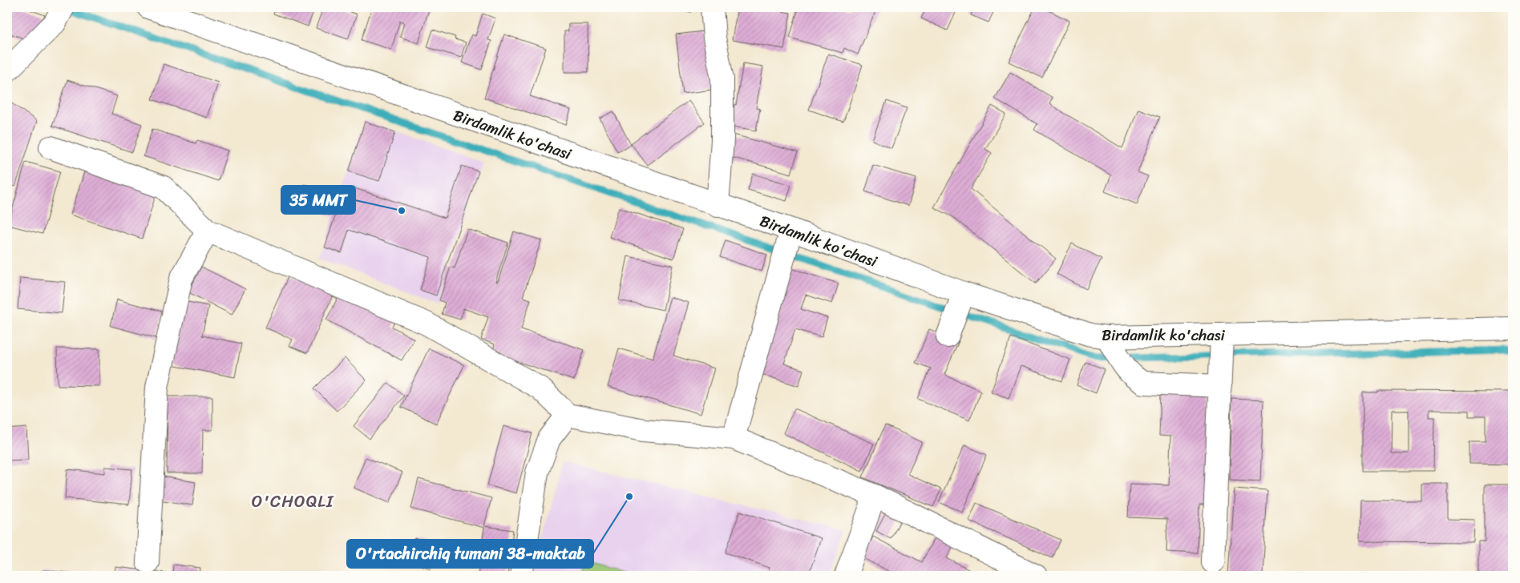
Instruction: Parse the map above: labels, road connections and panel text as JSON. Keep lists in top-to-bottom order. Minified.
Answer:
{"streets":{"street":["Birdamlik ko'chasi"]},"districts":["O'CHOQLI"],"places":["35 MMT","O'rtachirchiq tumani 38-maktab"]}
